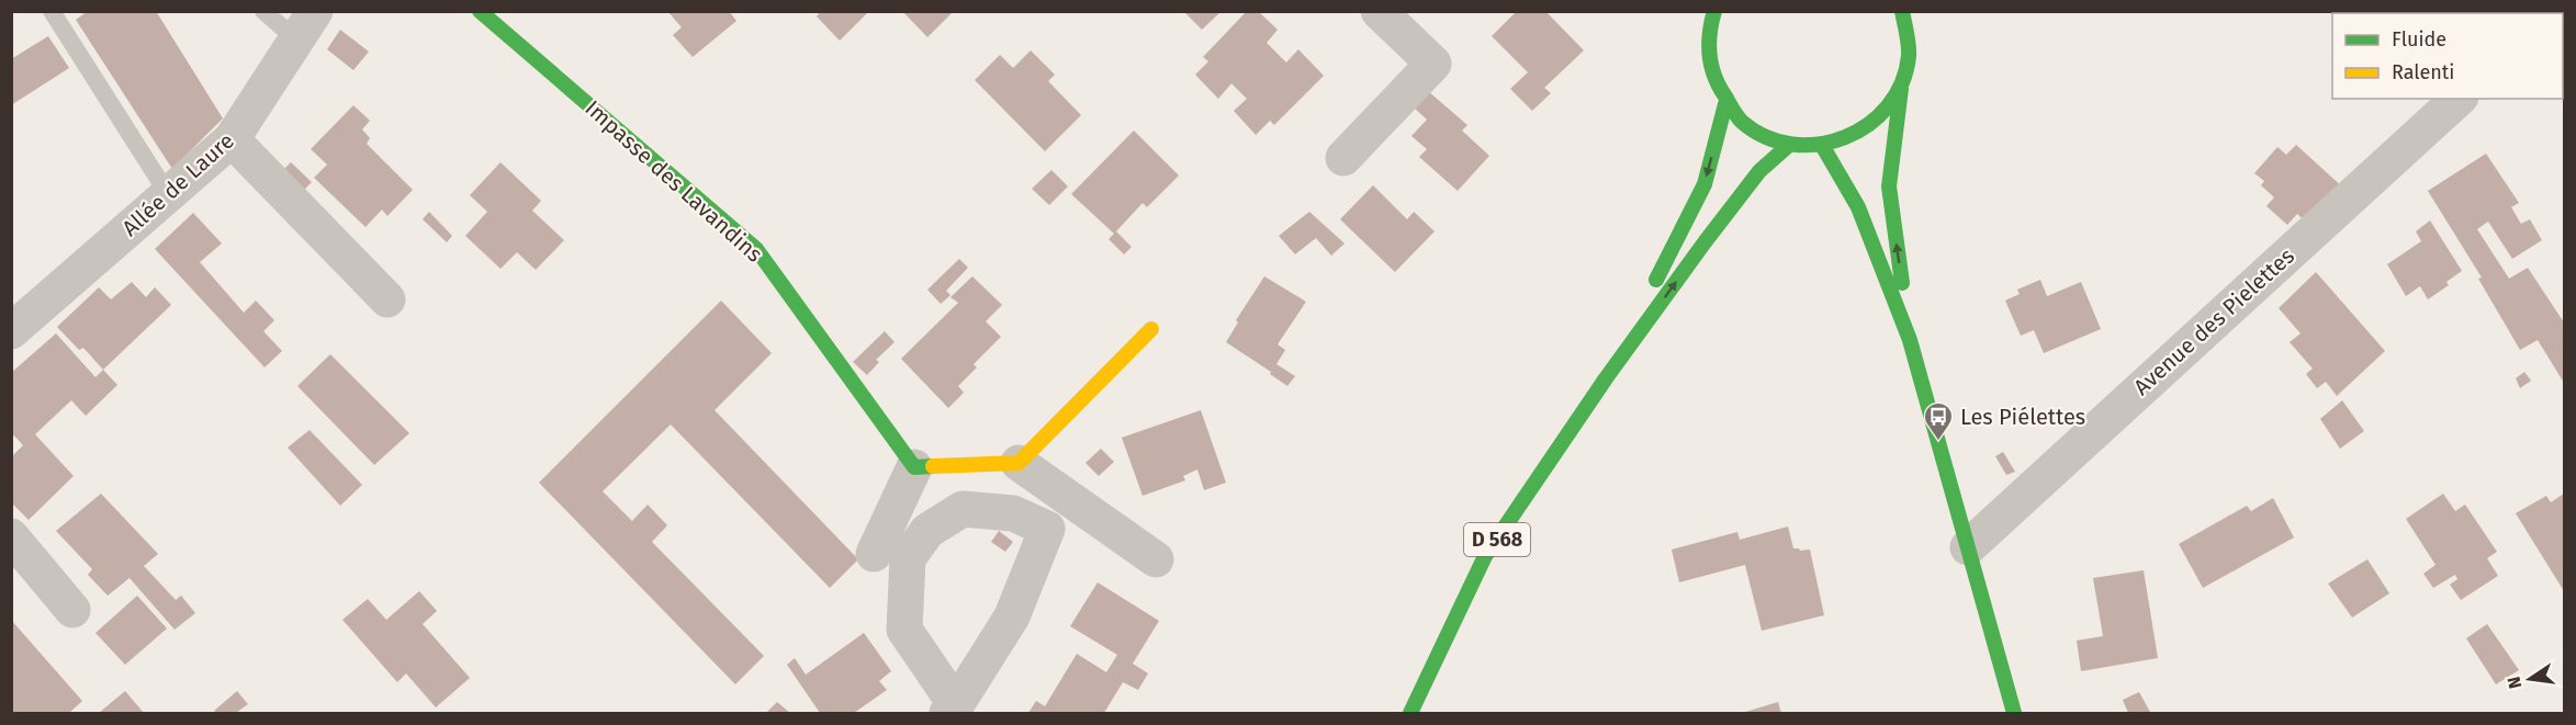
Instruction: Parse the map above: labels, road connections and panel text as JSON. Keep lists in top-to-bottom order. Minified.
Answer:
{"streets":{"main road":["Impasse des Lavandins","D 568"],"street":["Allée de Laure","Avenue des Pielettes"]},"places":{"bus stop":["Les Piélettes"]},"legend":["Fluide","Ralenti"],"north":"left"}
